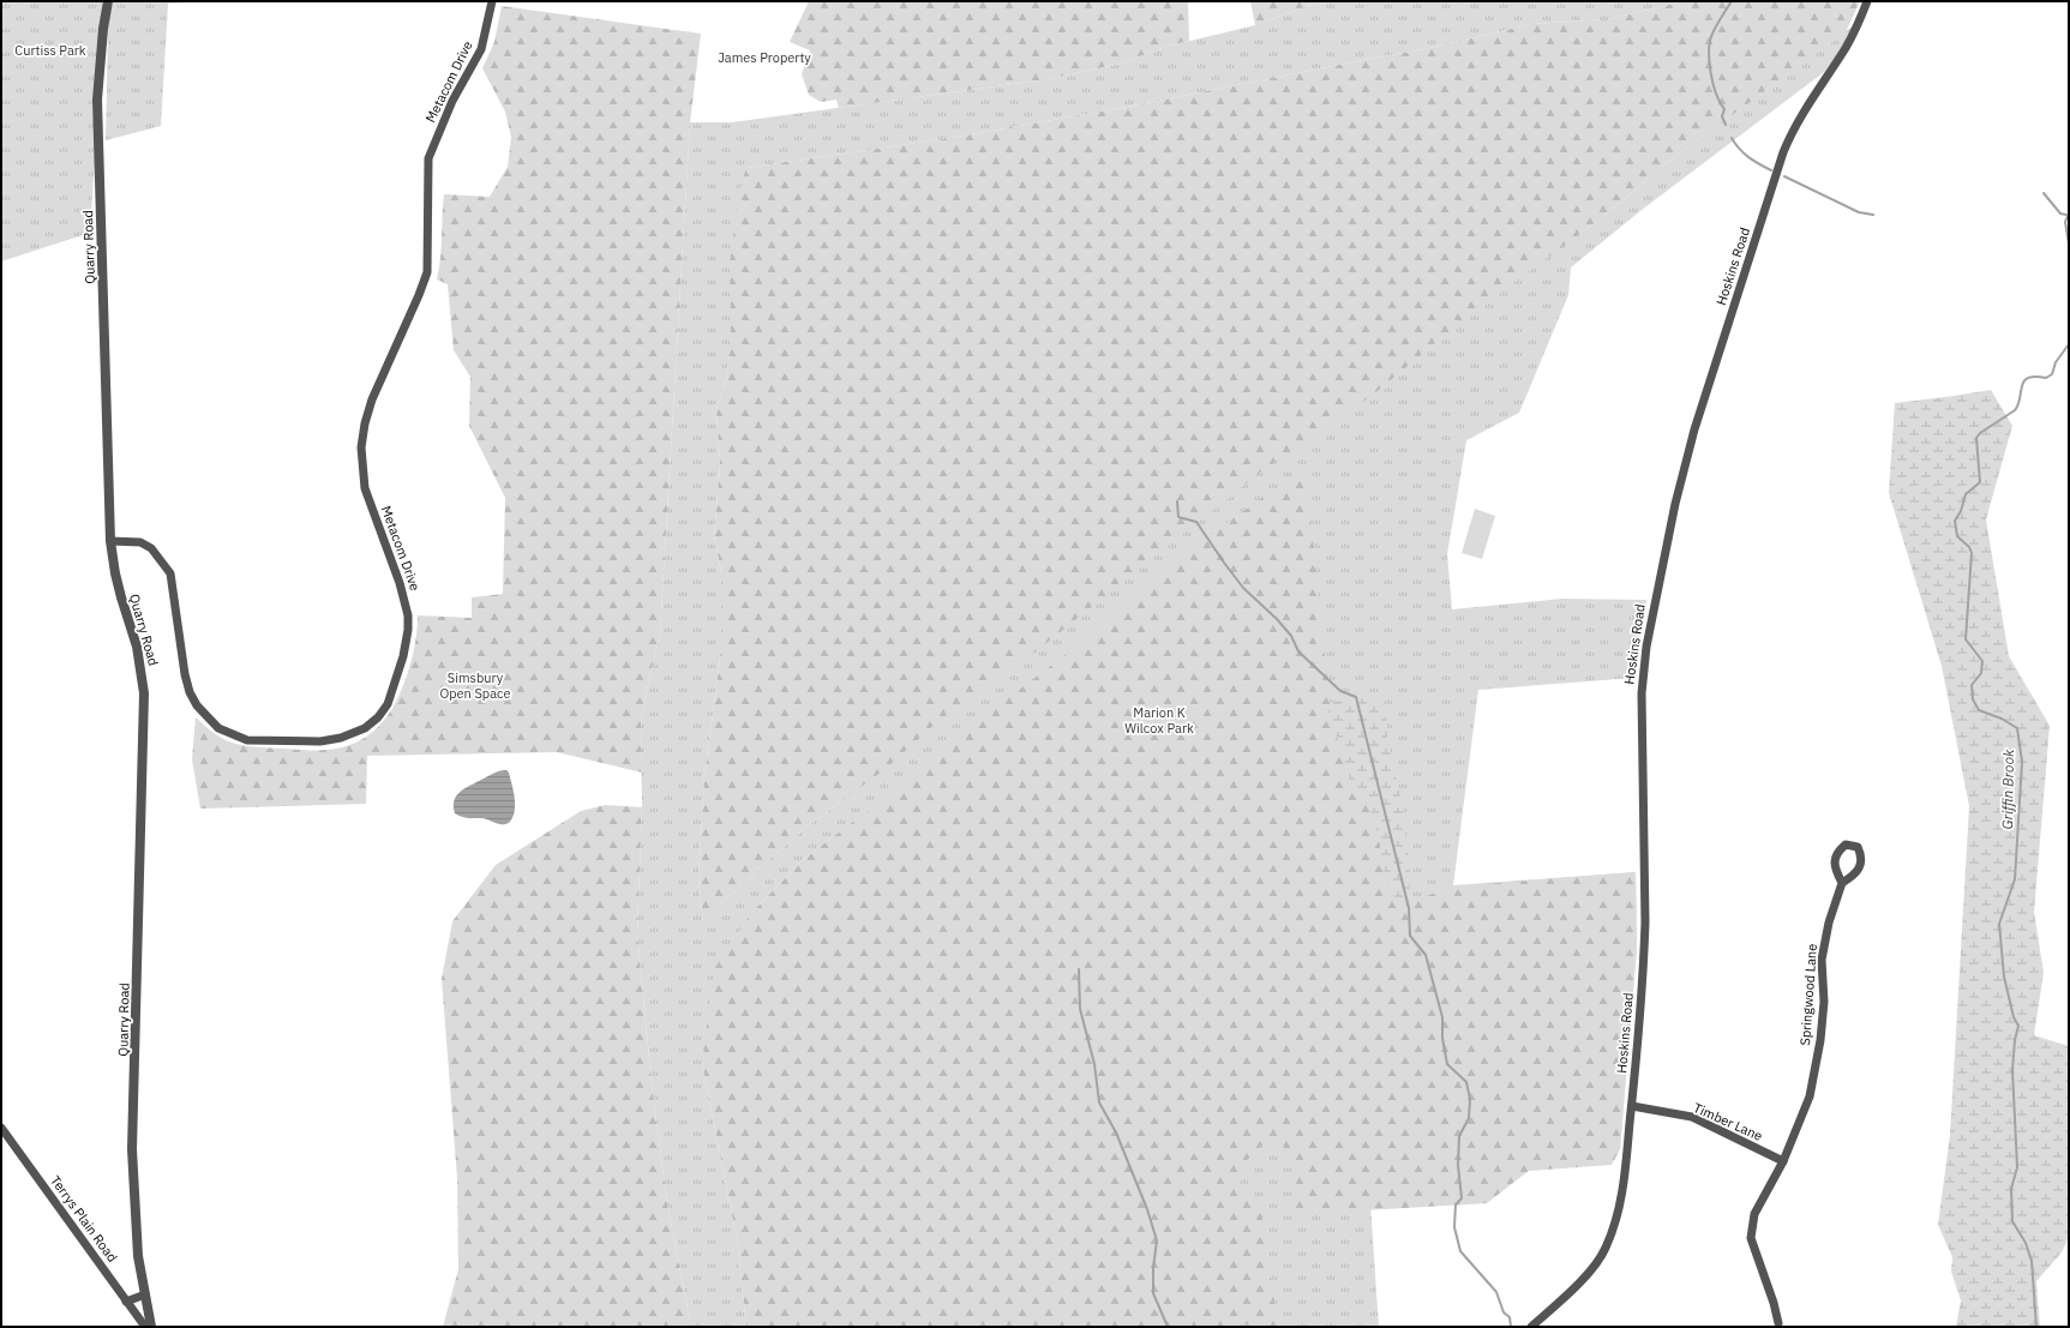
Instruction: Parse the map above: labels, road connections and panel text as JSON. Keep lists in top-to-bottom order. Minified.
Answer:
{"streets":{"street":["Metacom Drive","Quarry Road","Hoskins Road","Springwood Lane","Timber Lane","Terrys Plain Road"]},"crossings":[["Metacom Drive","Quarry Road"],["Hoskins Road","Timber Lane"],["Springwood Lane","Timber Lane"]],"water":["Griffin Brook"],"parks":["Curtiss Park","James Property","Simsbury Open Space","Marion K Wilcox Park"]}
